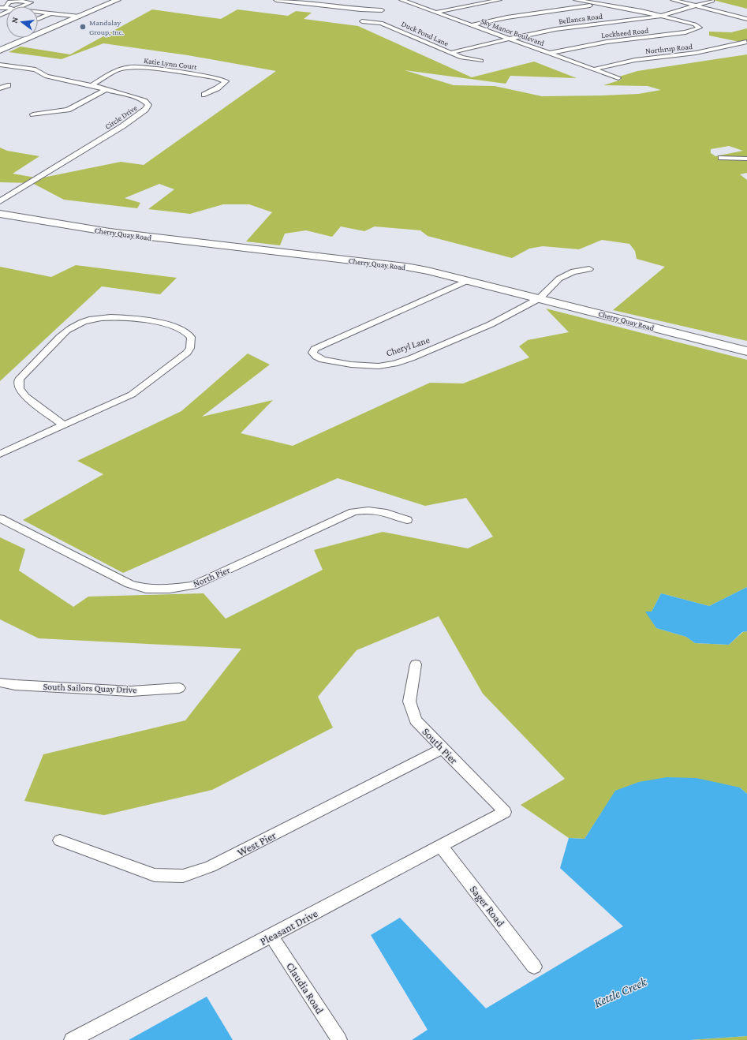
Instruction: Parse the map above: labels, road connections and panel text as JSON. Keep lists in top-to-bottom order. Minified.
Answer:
{"streets":{"street":["Bellanca Road","Sky Manor Boulevard","Lockheed Road","Duck Pond Lane","Northrup Road","Katie Lynn Court","Circle Drive","Cherry Quay Road","Cheryl Lane","North Pier","South Sailors Quay Drive","South Pier","West Pier","Sager Road","Pleasant Drive","Claudia Road"]},"crossings":[["Bellanca Road","Sky Manor Boulevard"],["Bellanca Road","Lockheed Road"],["Bellanca Road","Duck Pond Lane"],["Sky Manor Boulevard","Lockheed Road"],["Sky Manor Boulevard","Northrup Road"],["Katie Lynn Court","Circle Drive"],["Cherry Quay Road","Cheryl Lane"],["South Pier","West Pier"],["South Pier","Pleasant Drive"],["Sager Road","Pleasant Drive"],["Pleasant Drive","Claudia Road"]],"water":["Kettle Creek"],"places":["Mandalay Group, Inc."],"north":"left"}
